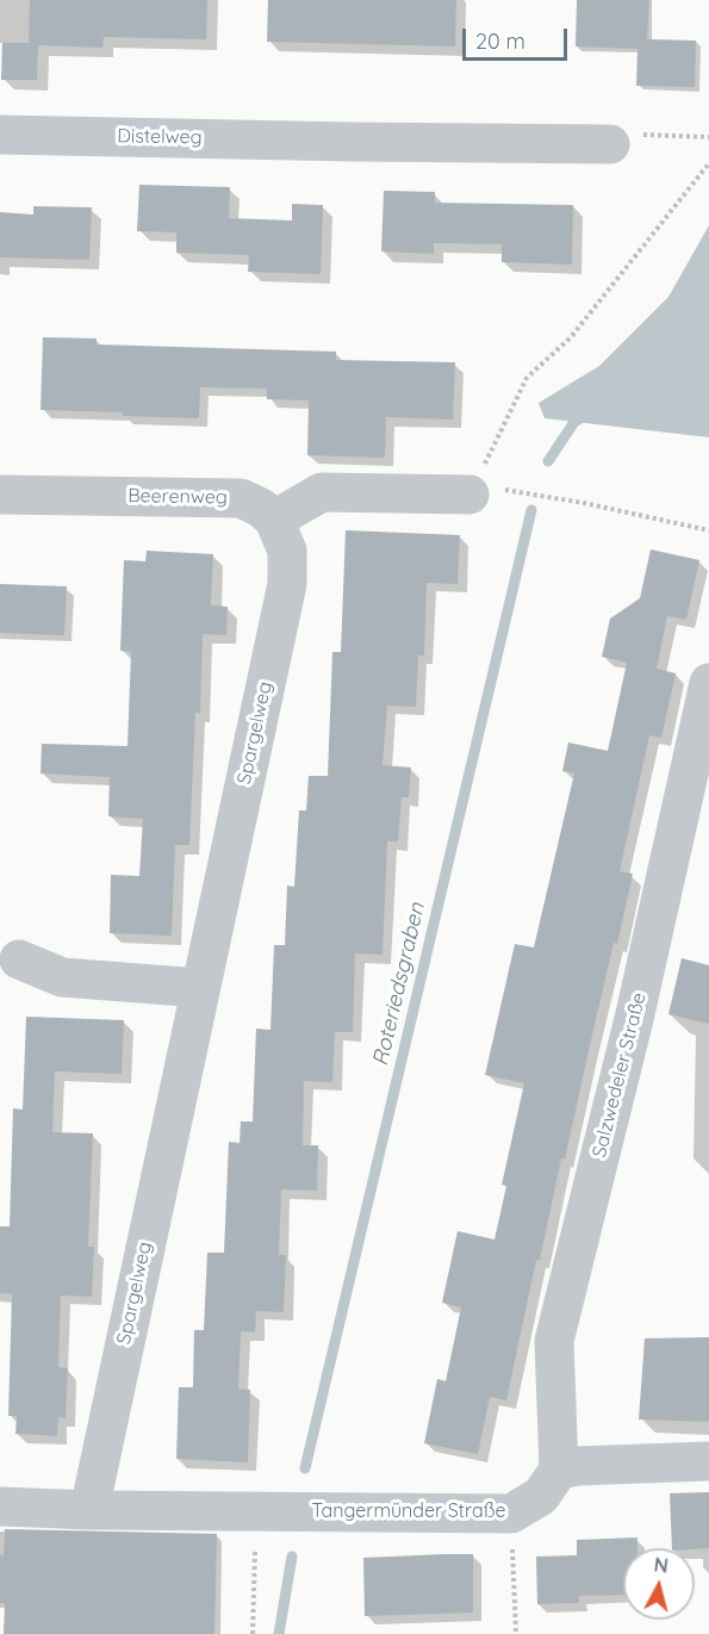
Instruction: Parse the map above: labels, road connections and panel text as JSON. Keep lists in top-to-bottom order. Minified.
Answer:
{"streets":{"street":["Distelweg","Beerenweg","Spargelweg","Salzwedeler Straße","Tangermünder Straße"]},"crossings":[["Beerenweg","Spargelweg"],["Spargelweg","Tangermünder Straße"],["Salzwedeler Straße","Tangermünder Straße"]],"water":["Roteriedsgraben"],"scale_bar":"20 m","north":"top"}
